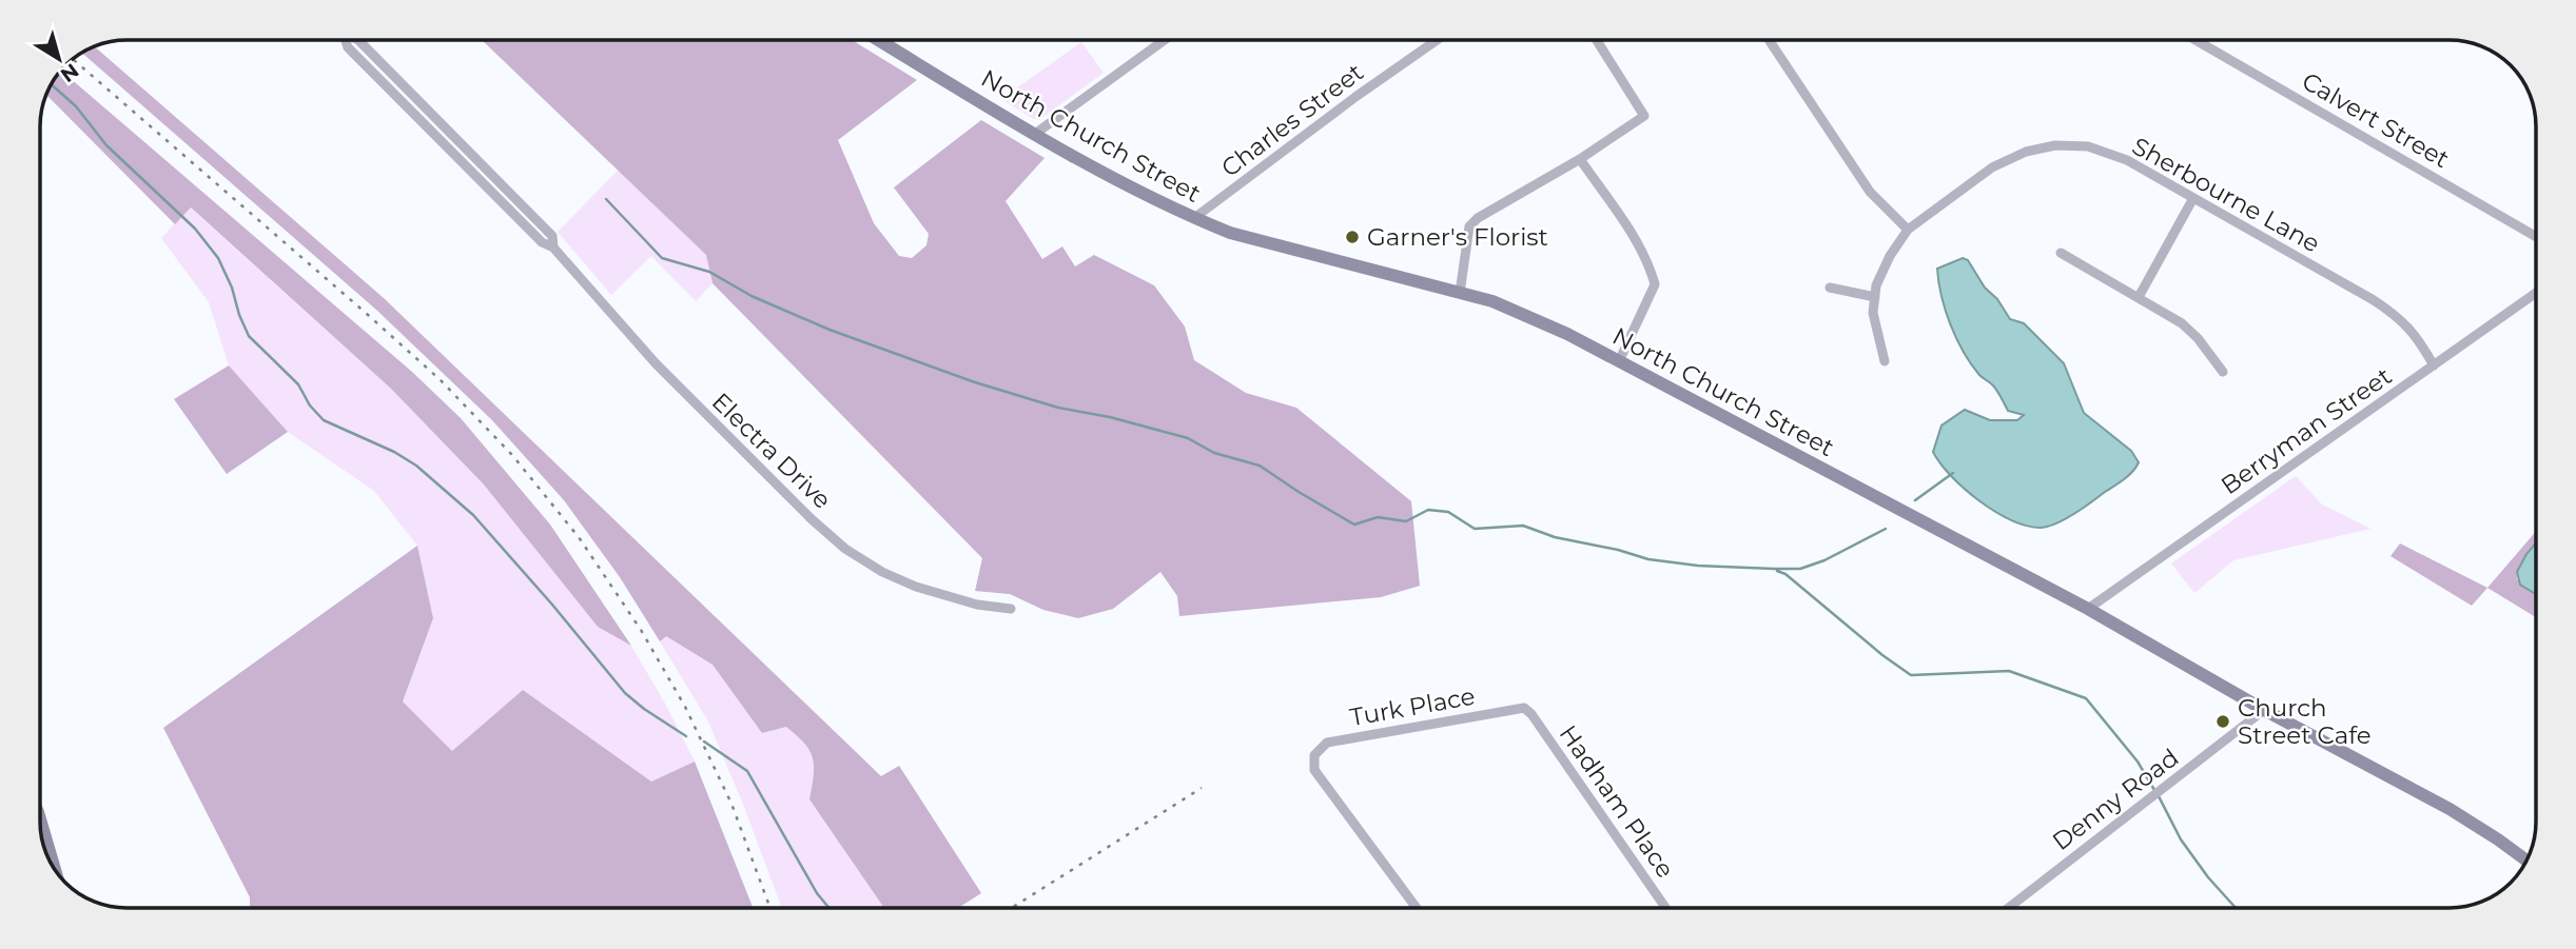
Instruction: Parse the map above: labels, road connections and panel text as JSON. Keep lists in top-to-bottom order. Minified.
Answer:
{"streets":{"main road":["North Church Street"],"street":["Charles Street","Calvert Street","Sherbourne Lane","Berryman Street","Electra Drive","Turk Place","Denny Road","Hadham Place"]},"crossings":[["Charles Street","North Church Street"],["North Church Street","Berryman Street"],["North Church Street","Denny Road"],["Sherbourne Lane","Berryman Street"],["Turk Place","Hadham Place"]],"places":["Garner's Florist","Church Street Cafe"],"north":"bottom right"}
